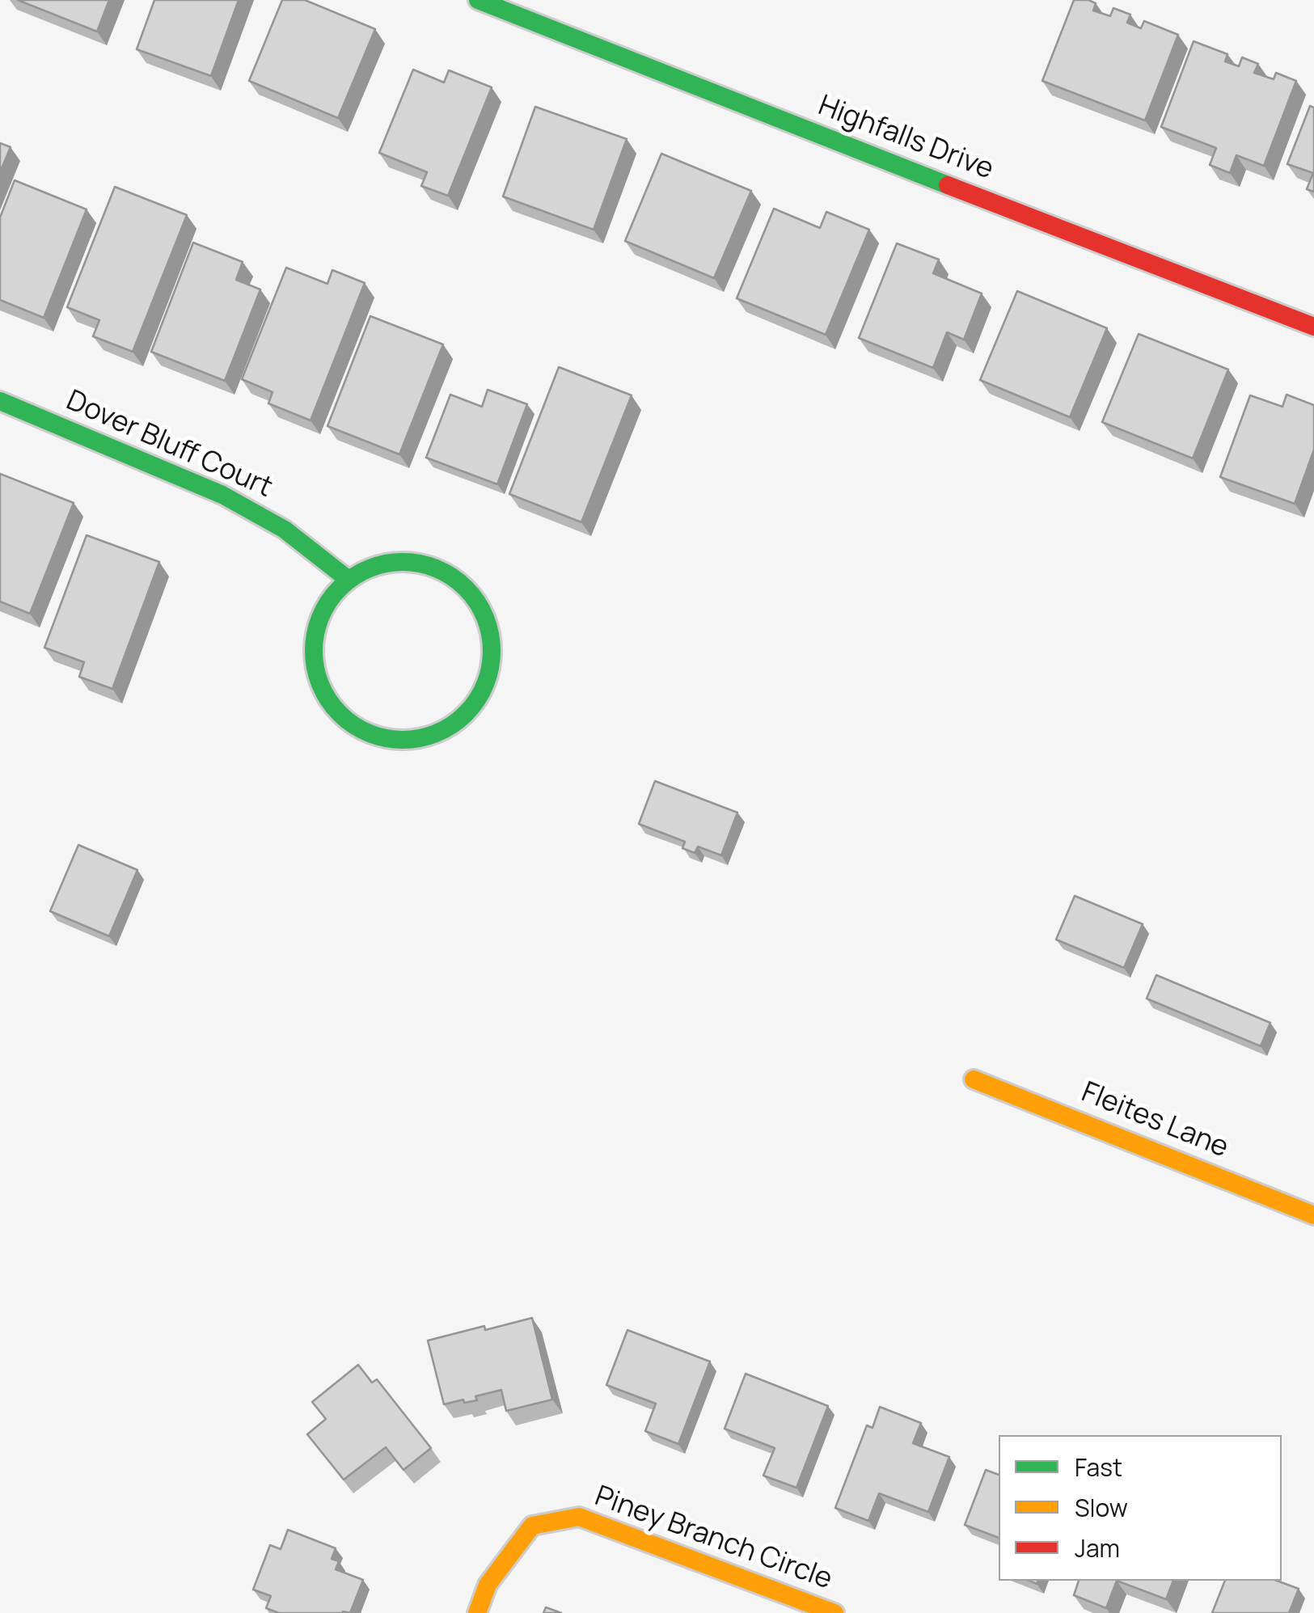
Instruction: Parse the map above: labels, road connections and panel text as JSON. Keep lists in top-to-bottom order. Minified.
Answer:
{"streets":{"street":["Highfalls Drive","Dover Bluff Court","Fleites Lane","Piney Branch Circle"]},"legend":["Fast","Slow","Jam"]}
